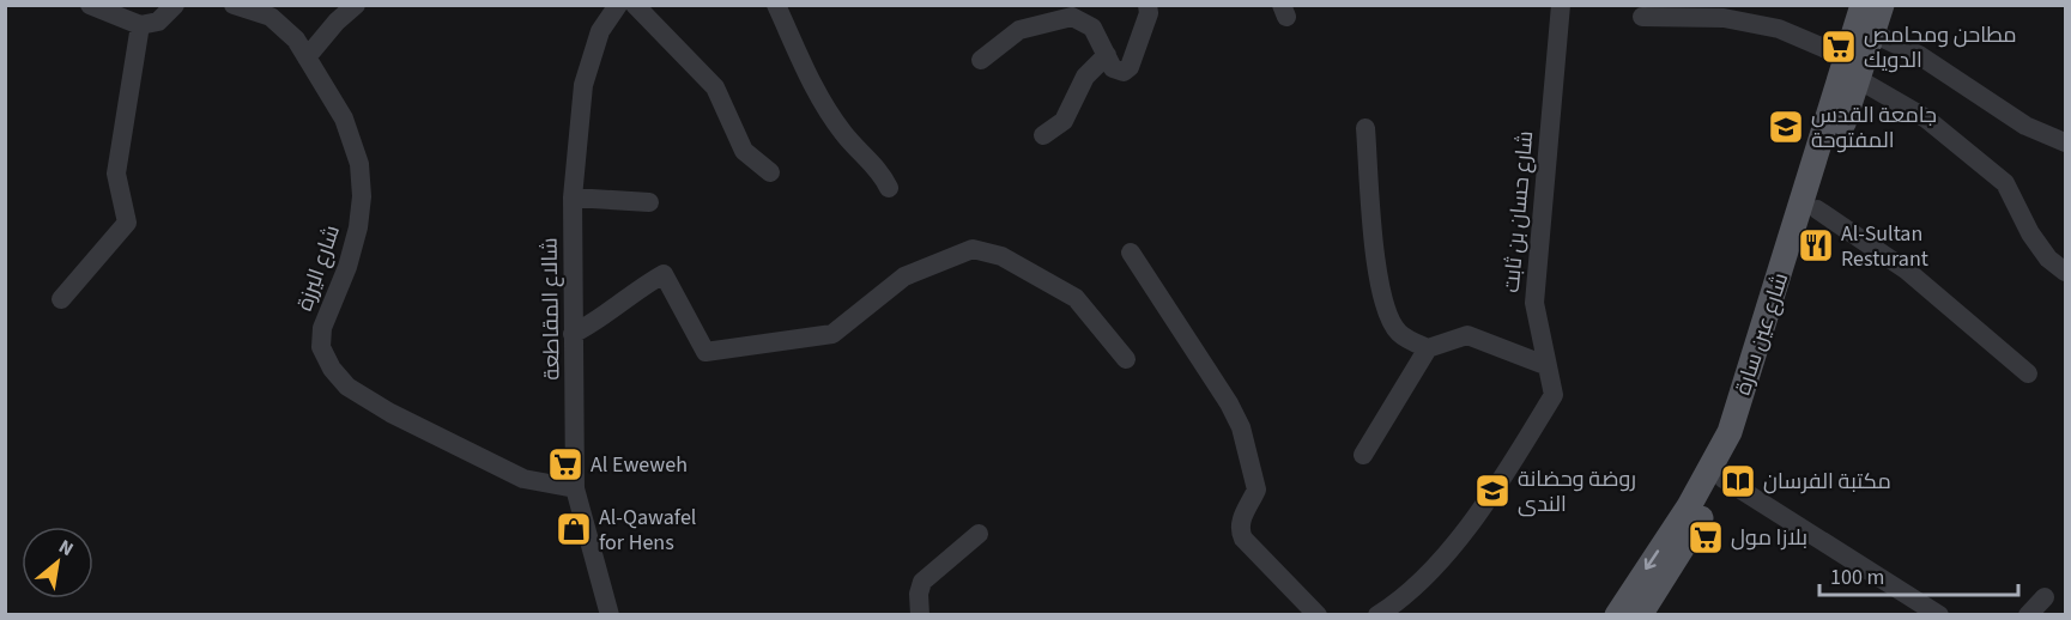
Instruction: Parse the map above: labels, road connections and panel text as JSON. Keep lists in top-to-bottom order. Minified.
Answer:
{"streets":{"main road":["شارع عين سارة"],"street":["شارع حسان بن ثابت","شارع اليرزة","شالاع المقاطعة"]},"crossings":[["شارع اليرزة","شالاع المقاطعة"]],"places":{"supermarket":["مطاحن ومحامص الدويك","Al Eweweh","بلازا مول"],"school or university":["جامعة القدس المفتوحة","روضة وحضانة الندى"],"restaurant":["Al-Sultan Resturant"],"library":["مكتبة الفرسان"],"shop":["Al-Qawafel for Hens"]},"scale_bar":"100 m","north":"top right"}
